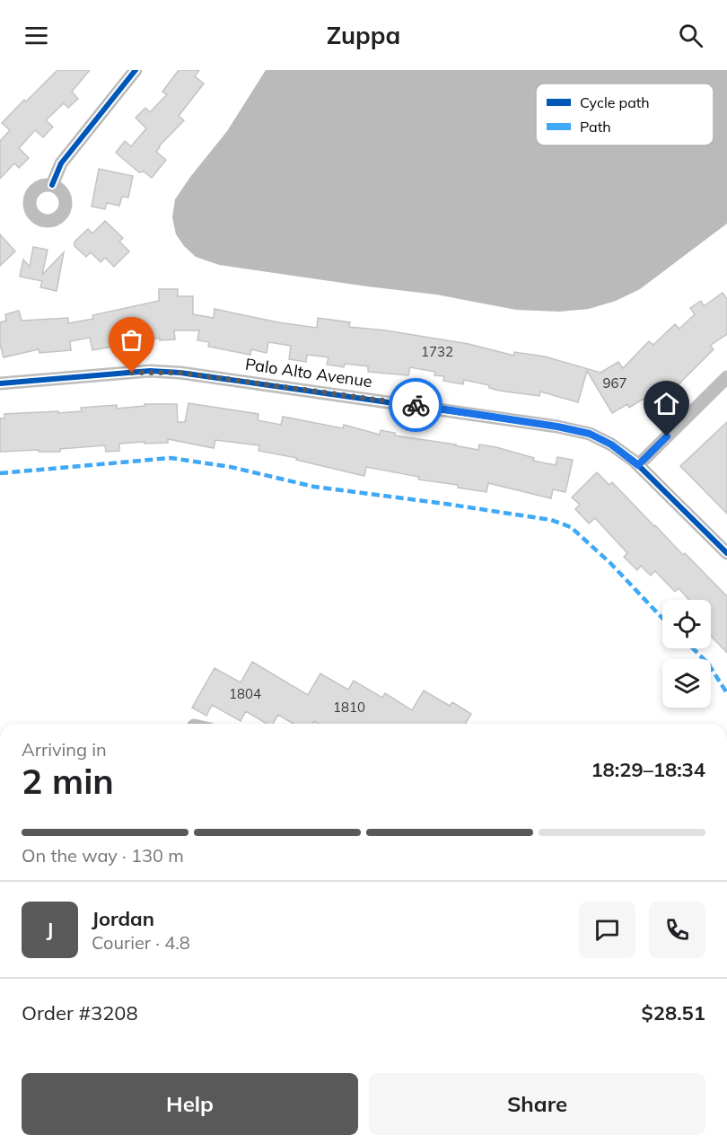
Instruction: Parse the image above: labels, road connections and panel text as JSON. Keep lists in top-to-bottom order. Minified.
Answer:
{"streets":{"street":["Palo Alto Avenue"]},"house_numbers":["1732","967","1804","1810"],"legend":["Cycle path","Path"],"page":{"header":"Zuppa","heading":["2 min","Arriving in","18:29–18:34"],"panel":["Jordan","Courier · 4.8","Order #3208","$28.51"],"bar":"On the way · 130 m","round":"J","buttons":["Help","Share"]}}
